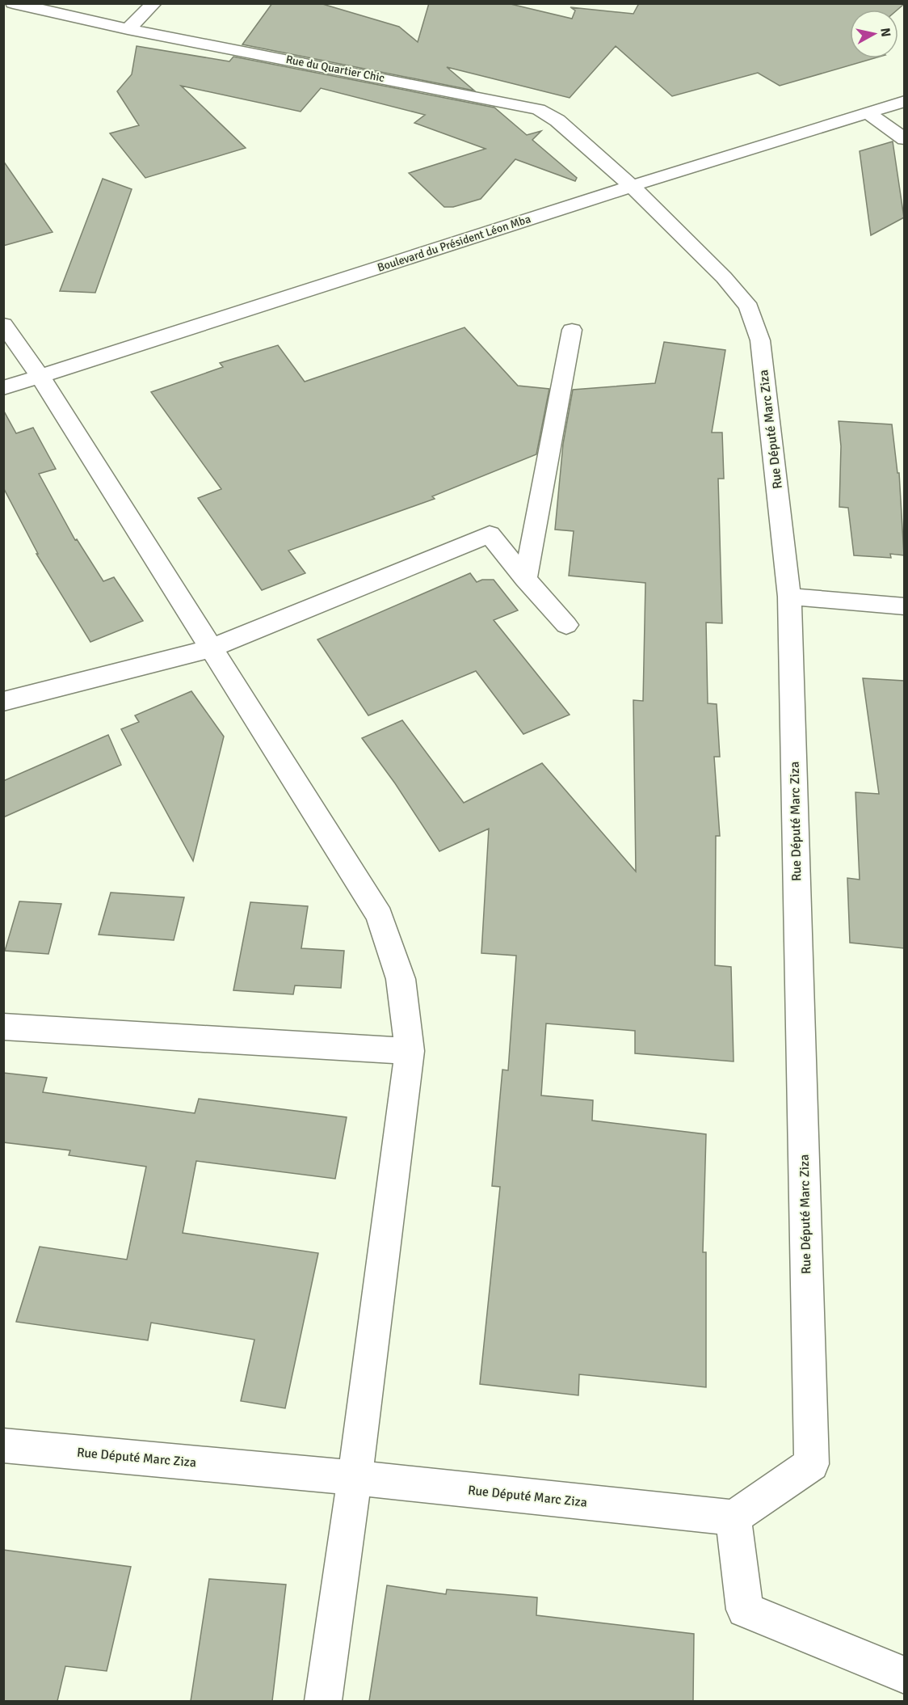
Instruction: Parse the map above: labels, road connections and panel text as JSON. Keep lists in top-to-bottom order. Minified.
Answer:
{"streets":{"street":["Rue du Quartier Chic","Boulevard du Président Léon Mba","Rue Député Marc Ziza"]},"crossings":[["Rue du Quartier Chic","Boulevard du Président Léon Mba"],["Rue du Quartier Chic","Rue Député Marc Ziza"],["Boulevard du Président Léon Mba","Rue Député Marc Ziza"]],"north":"right"}
